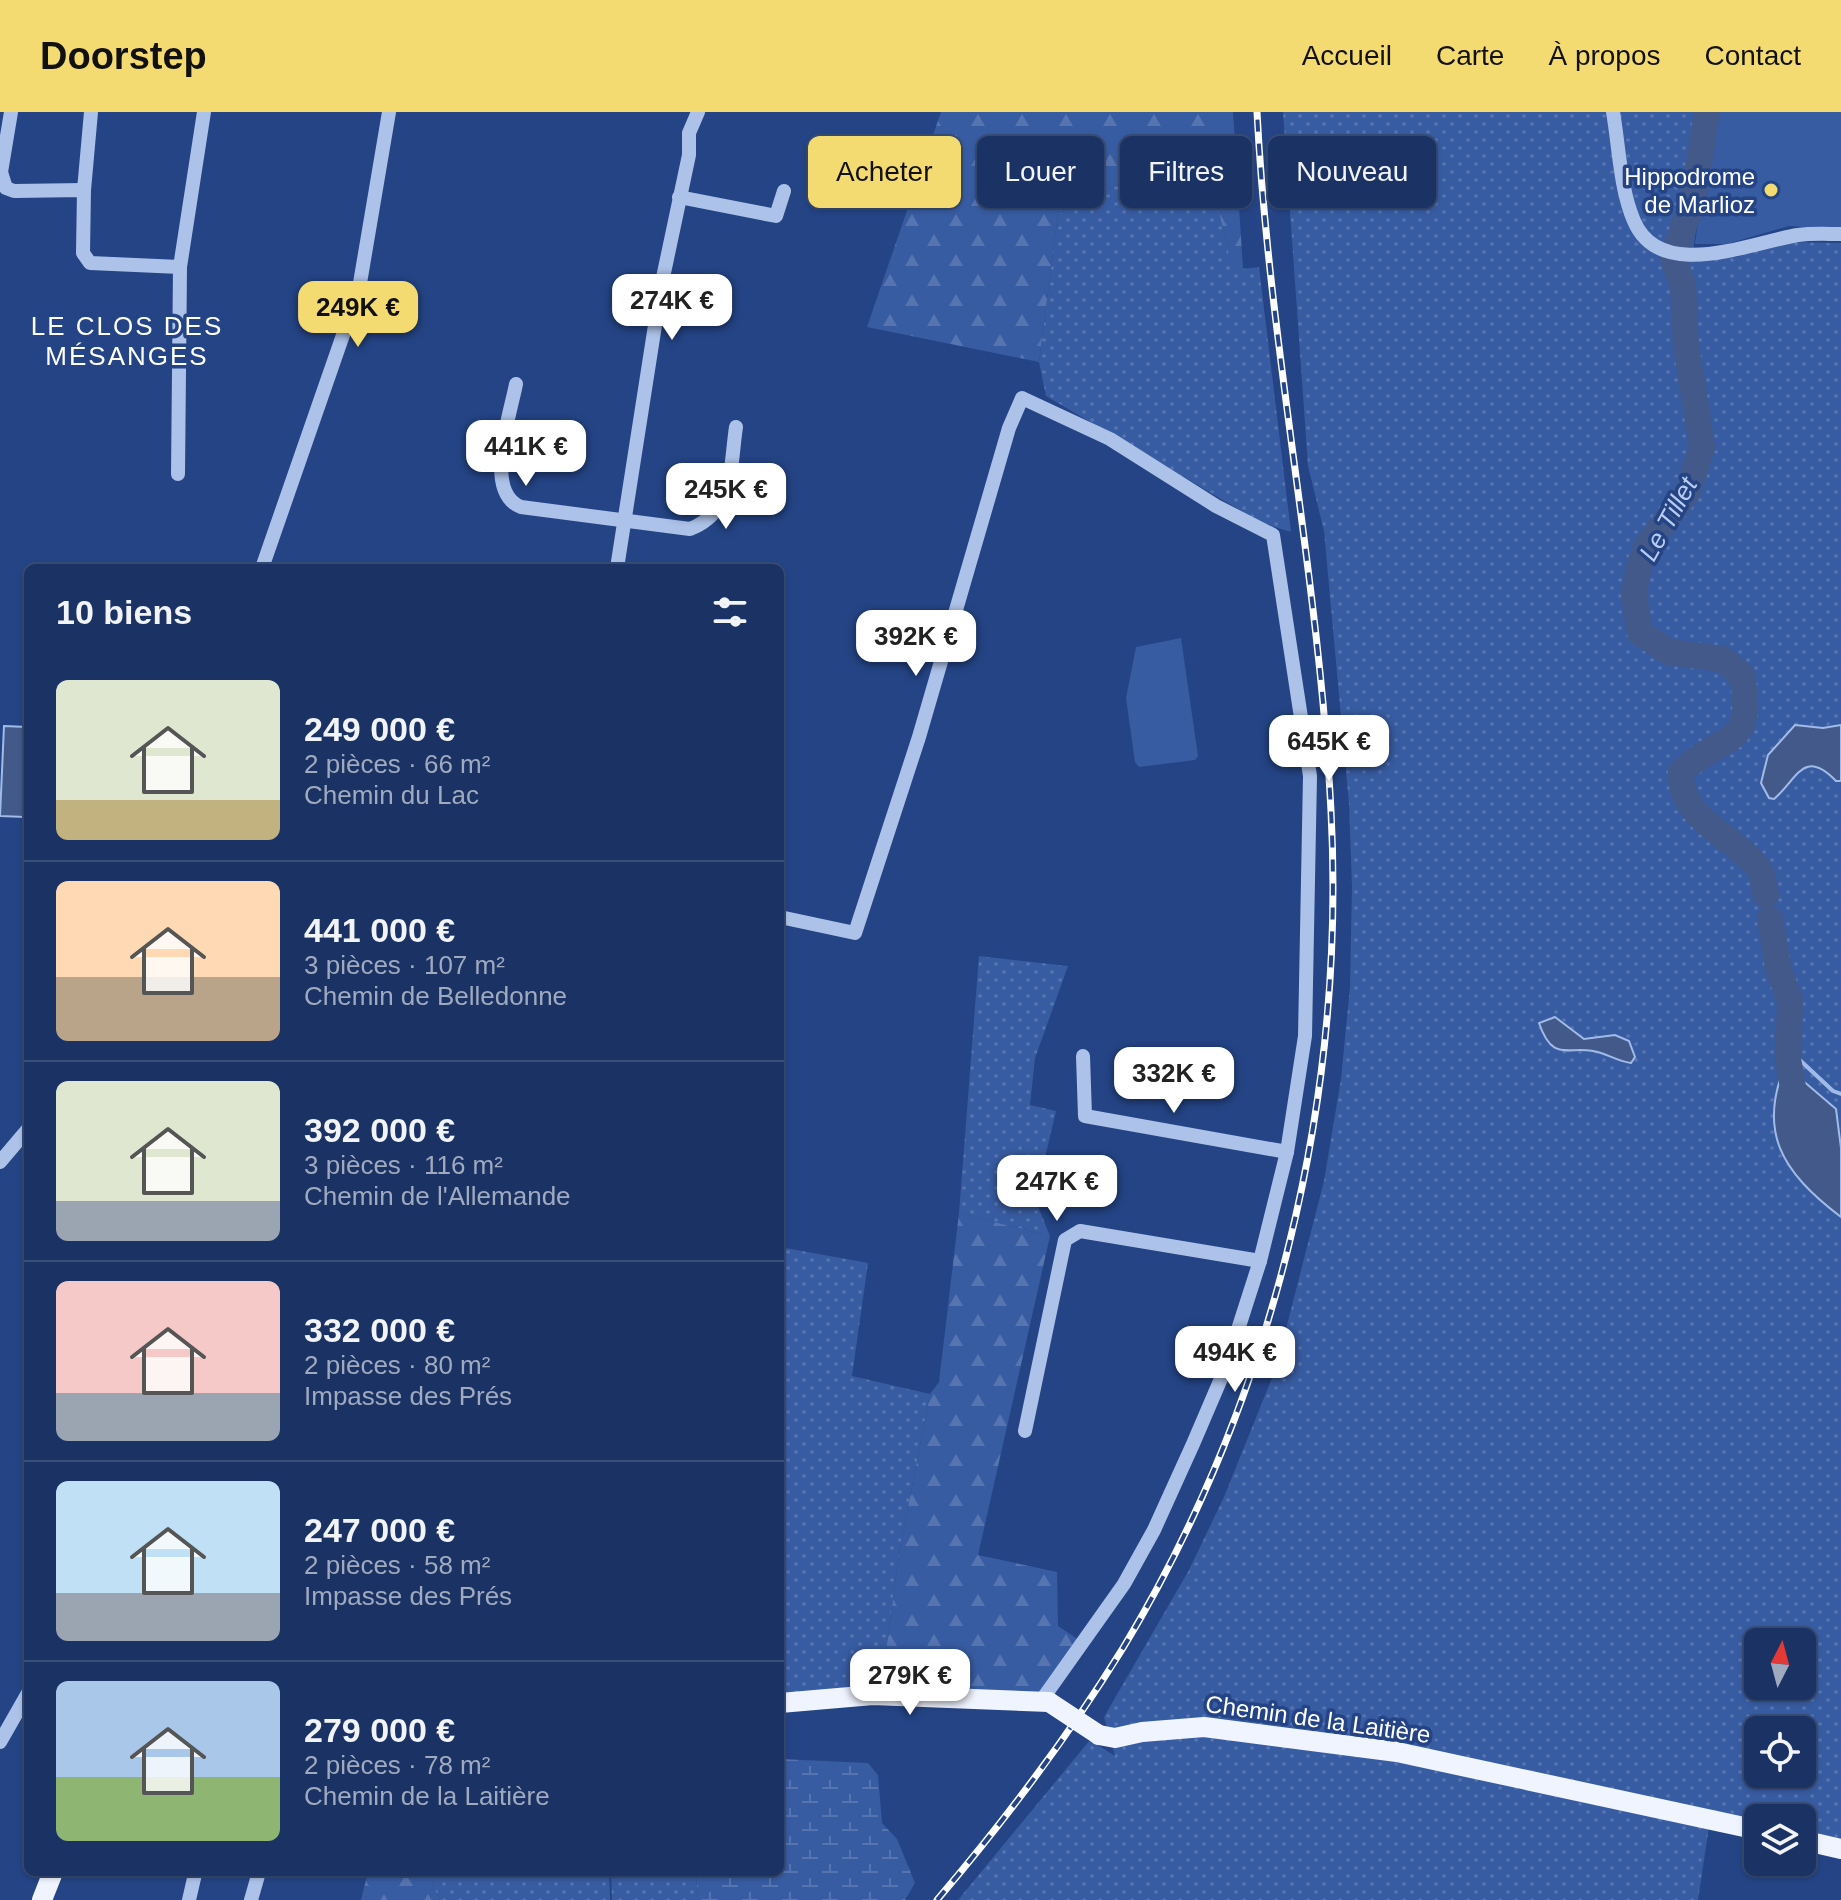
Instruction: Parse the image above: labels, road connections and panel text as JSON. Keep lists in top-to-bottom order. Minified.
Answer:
{"streets":{"main road":["Chemin de la Laitière"]},"districts":["LE CLOS DES MÉSANGES"],"water":["Le Tillet"],"places":["Hippodrome de Marlioz"],"north":"top","page":{"header":"Doorstep","nav":["Accueil","Carte","À propos","Contact"],"chip":["Acheter","Louer","Filtres","Nouveau"],"price":["274K €","249K €","441K €","245K €","392K €","645K €","332K €","247K €","494K €","279K €"],"heading":"10 biens","list":[{"name":"249 000 €","note":"2 pièces · 66 m² · Chemin du Lac"},{"name":"441 000 €","note":"3 pièces · 107 m² · Chemin de Belledonne"},{"name":"392 000 €","note":"3 pièces · 116 m² · Chemin de l'Allemande"},{"name":"332 000 €","note":"2 pièces · 80 m² · Impasse des Prés"},{"name":"247 000 €","note":"2 pièces · 58 m² · Impasse des Prés"},{"name":"279 000 €","note":"2 pièces · 78 m² · Chemin de la Laitière"}]}}
